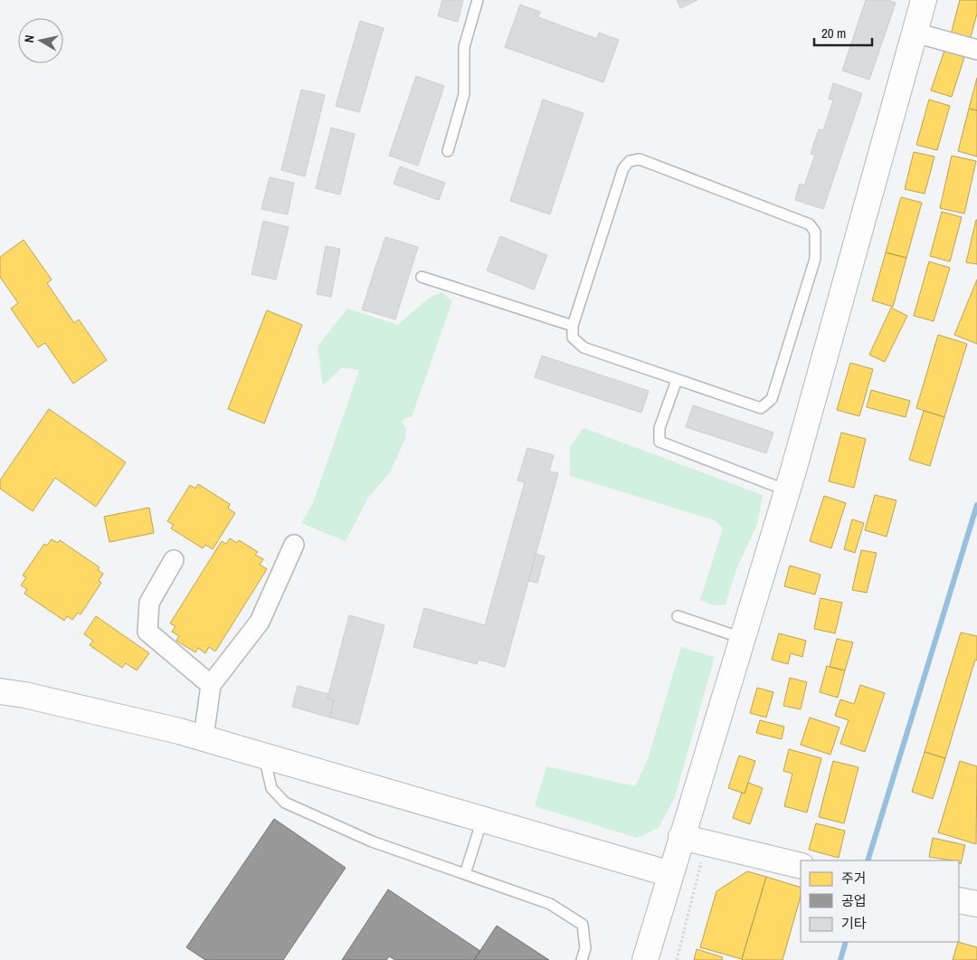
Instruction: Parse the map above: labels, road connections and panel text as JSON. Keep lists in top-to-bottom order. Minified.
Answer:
{"legend":["주거","공업","기타"],"scale_bar":"20 m","north":"left"}
